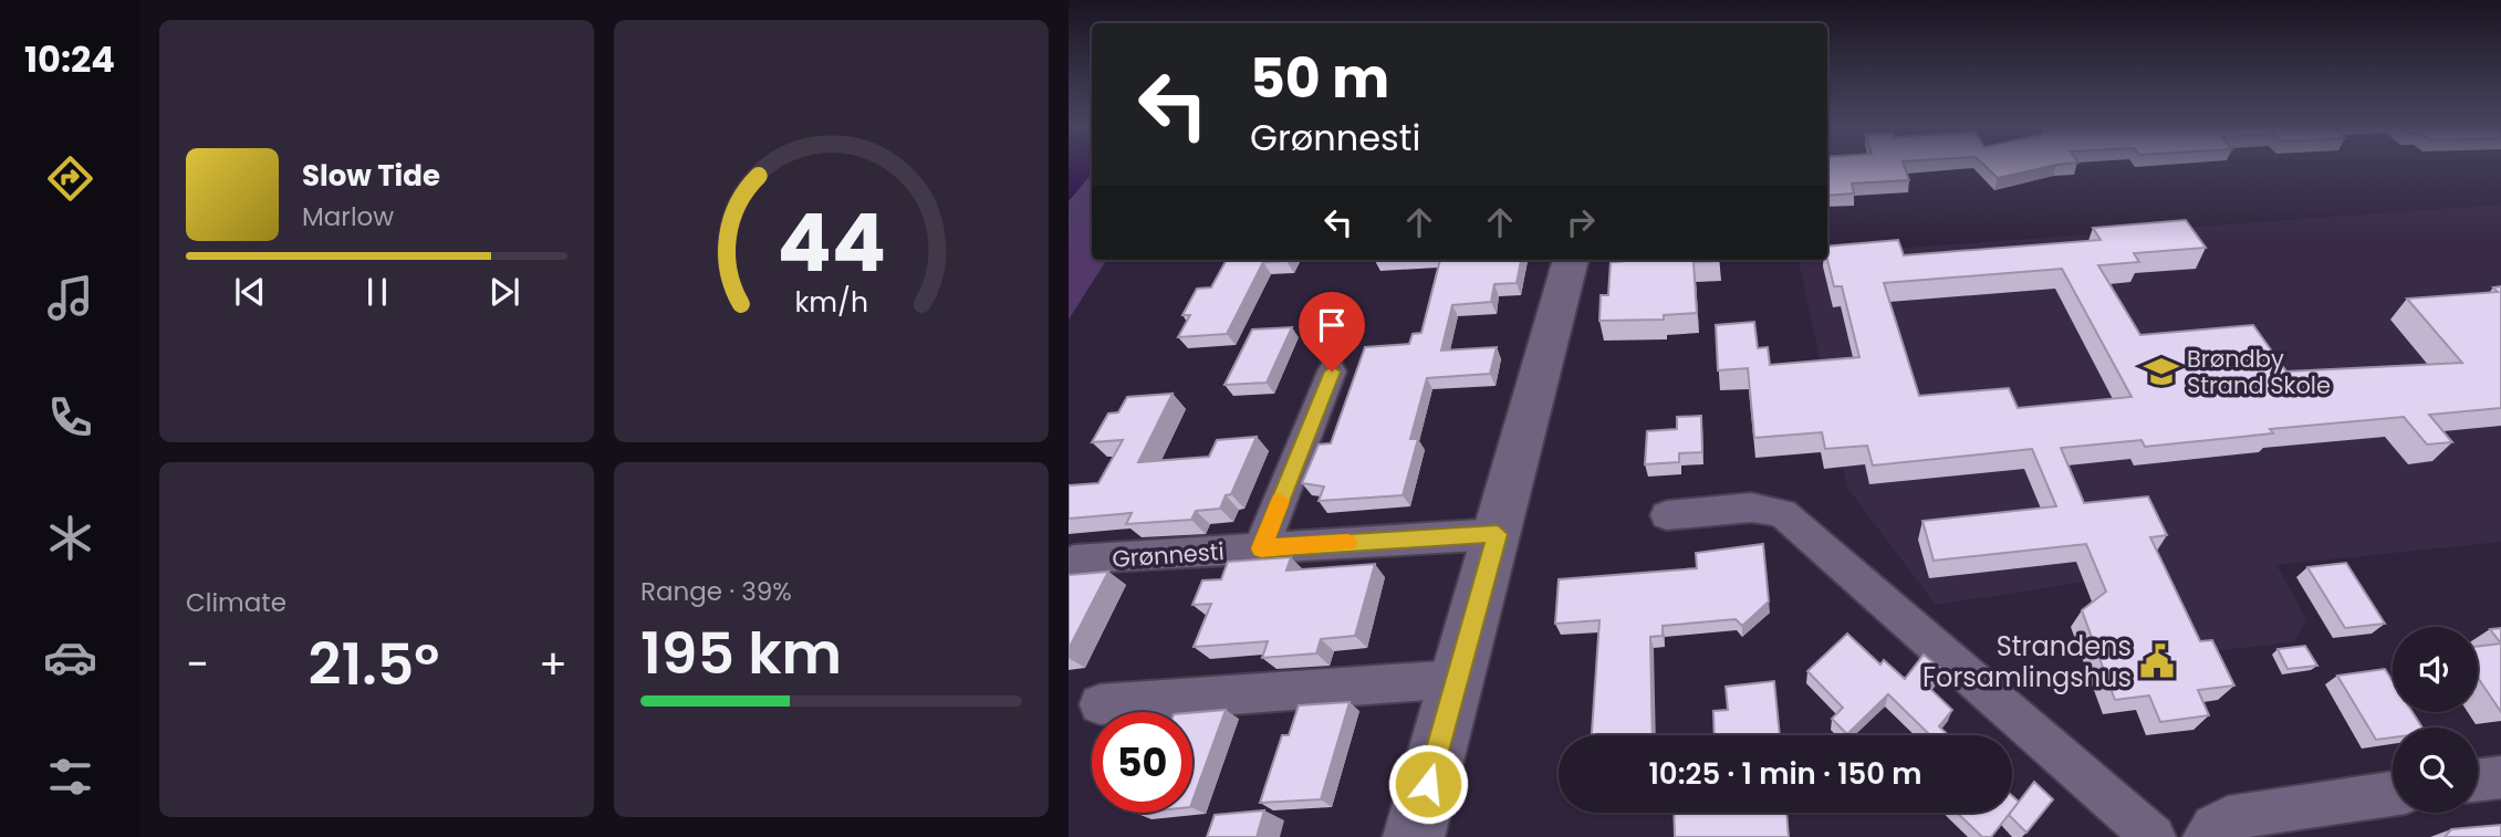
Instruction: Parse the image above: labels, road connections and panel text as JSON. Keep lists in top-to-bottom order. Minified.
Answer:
{"streets":{"street":["Grønnesti"]},"places":{"school or university":["Brøndby Strand Skole"],"public building":["Strandens Forsamlingshus"]},"page":{"tabs":"10:24","turn":["50 m","Grønnesti"],"song":["Slow Tide","Marlow"],"tile":["Climate",["Range · 39%","195 km"]],"heat":["−","21.5°","+"],"limit":"50","trip":"10:25 · 1 min · 150 m","gauge":["44","km/h"]}}
